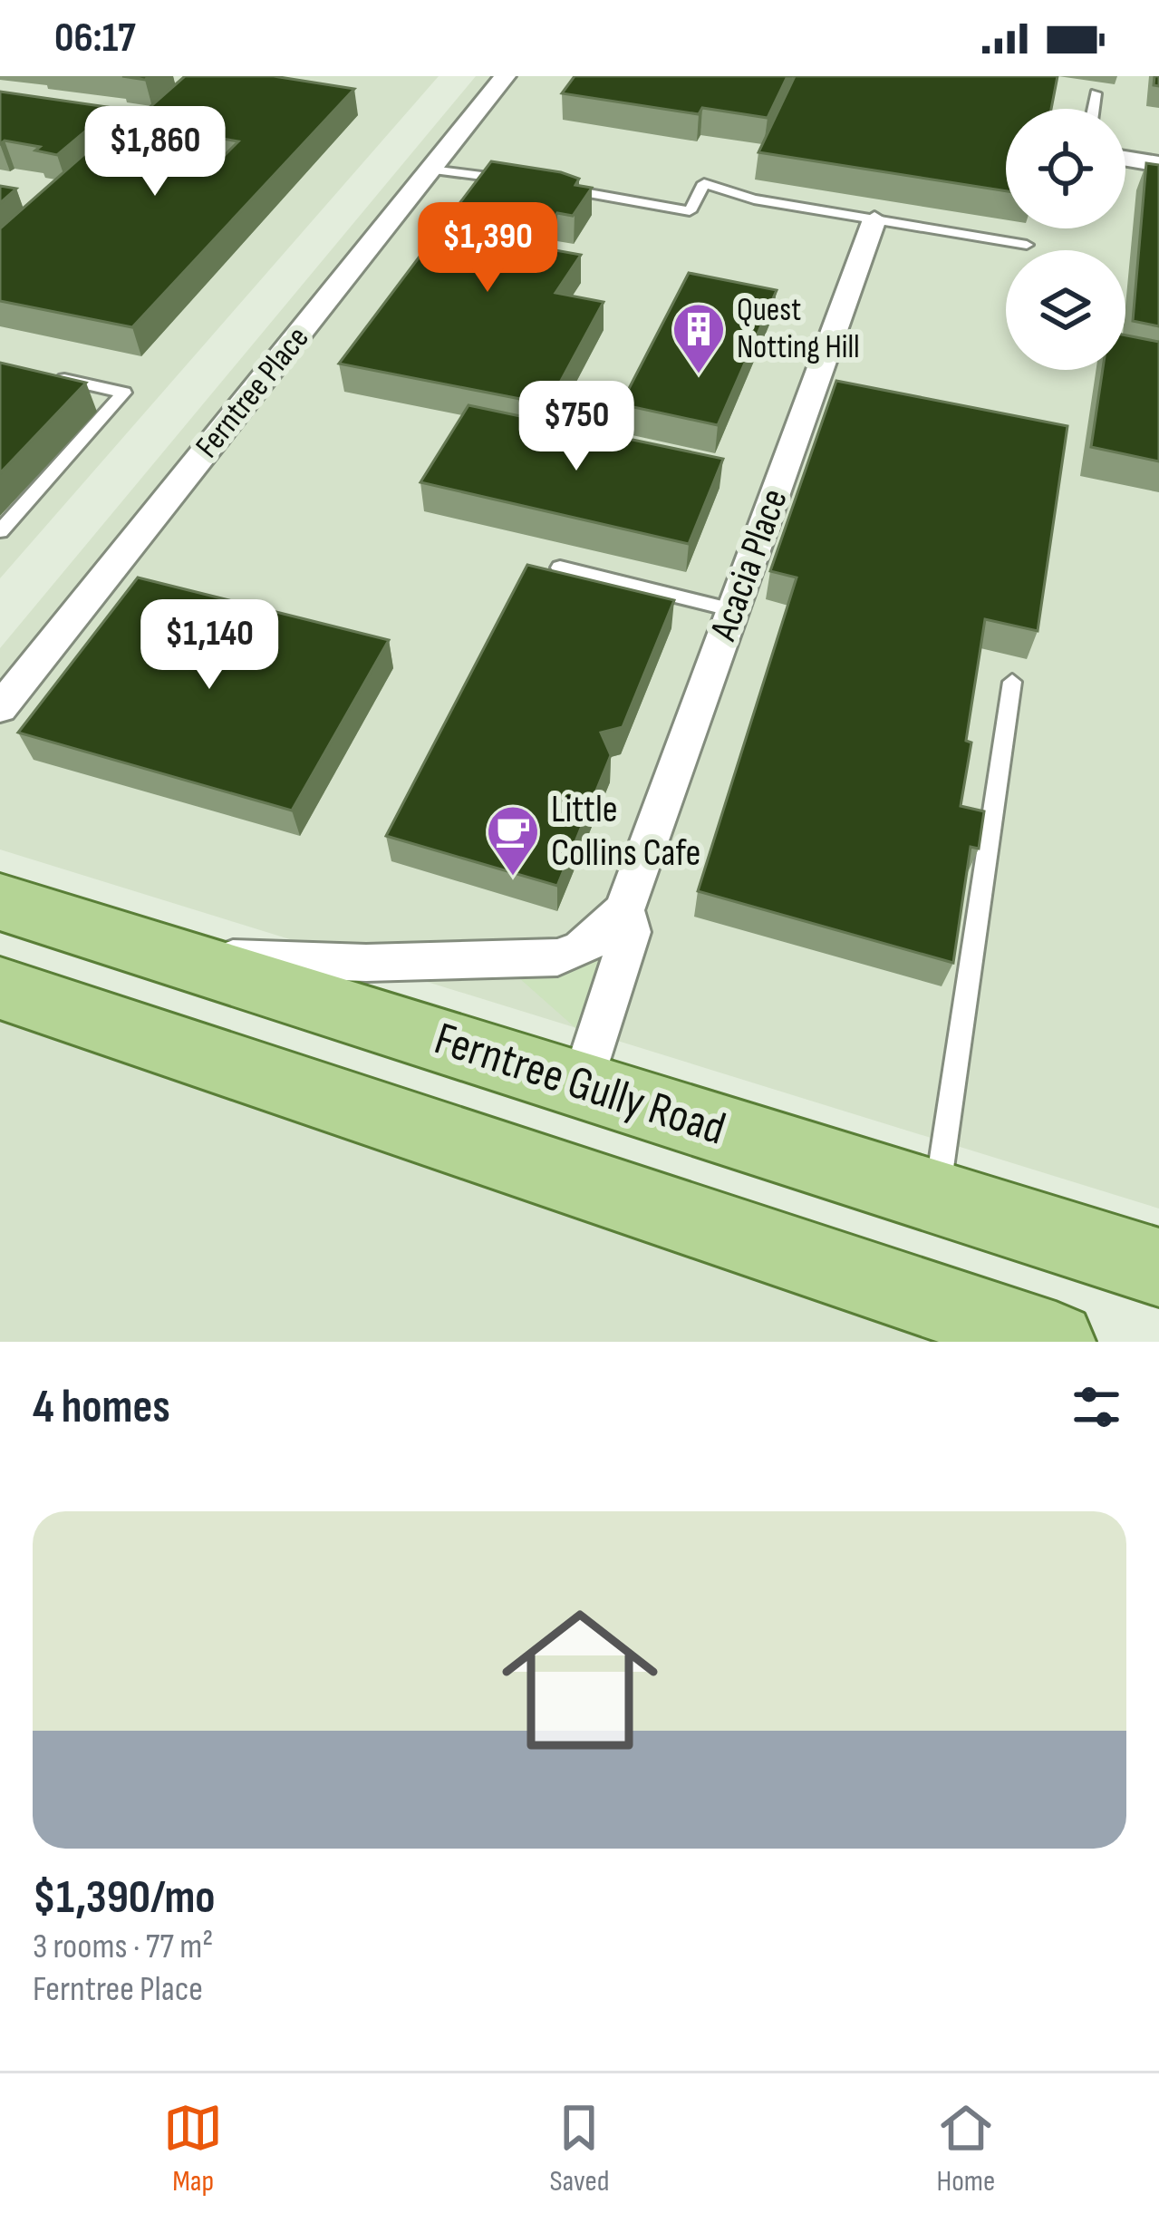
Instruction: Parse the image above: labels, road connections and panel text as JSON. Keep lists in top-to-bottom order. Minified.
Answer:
{"streets":{"main road":["Ferntree Gully Road"],"street":["Ferntree Place","Acacia Place"]},"crossings":[["Acacia Place","Ferntree Gully Road"]],"places":{"building":["Quest Notting Hill"],"cafe":["Little Collins Cafe"]},"page":{"status":"06:17","price":["$1,860","$1,390","$750","$1,140"],"heading":"4 homes","list":[{"name":"$1,390/mo","note":"3 rooms · 77 m² · Ferntree Place"}],"tabs":["Map","Saved","Home"]}}
